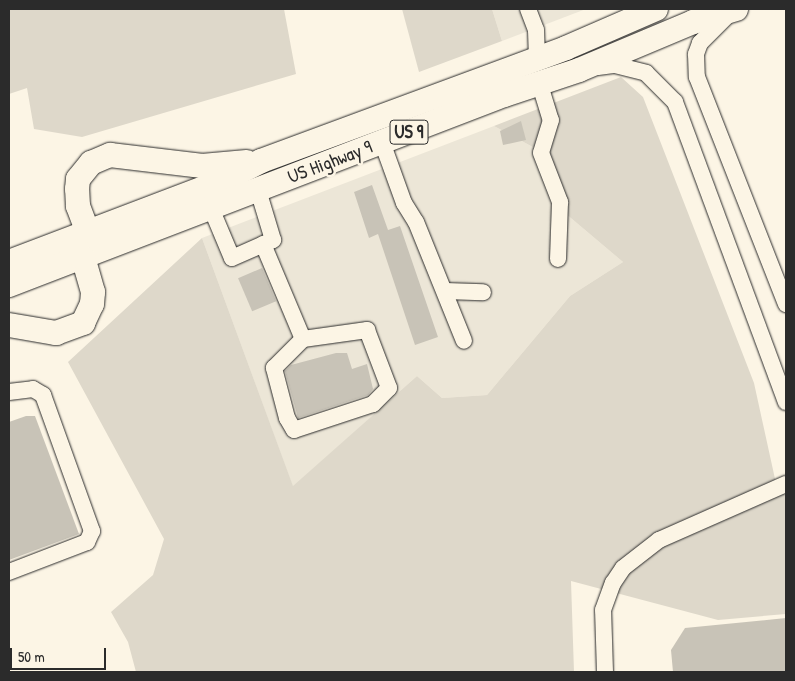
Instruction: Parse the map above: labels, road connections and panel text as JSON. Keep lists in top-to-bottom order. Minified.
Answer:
{"streets":{"highway":["US 9","US Highway 9"]},"scale_bar":"50 m"}
